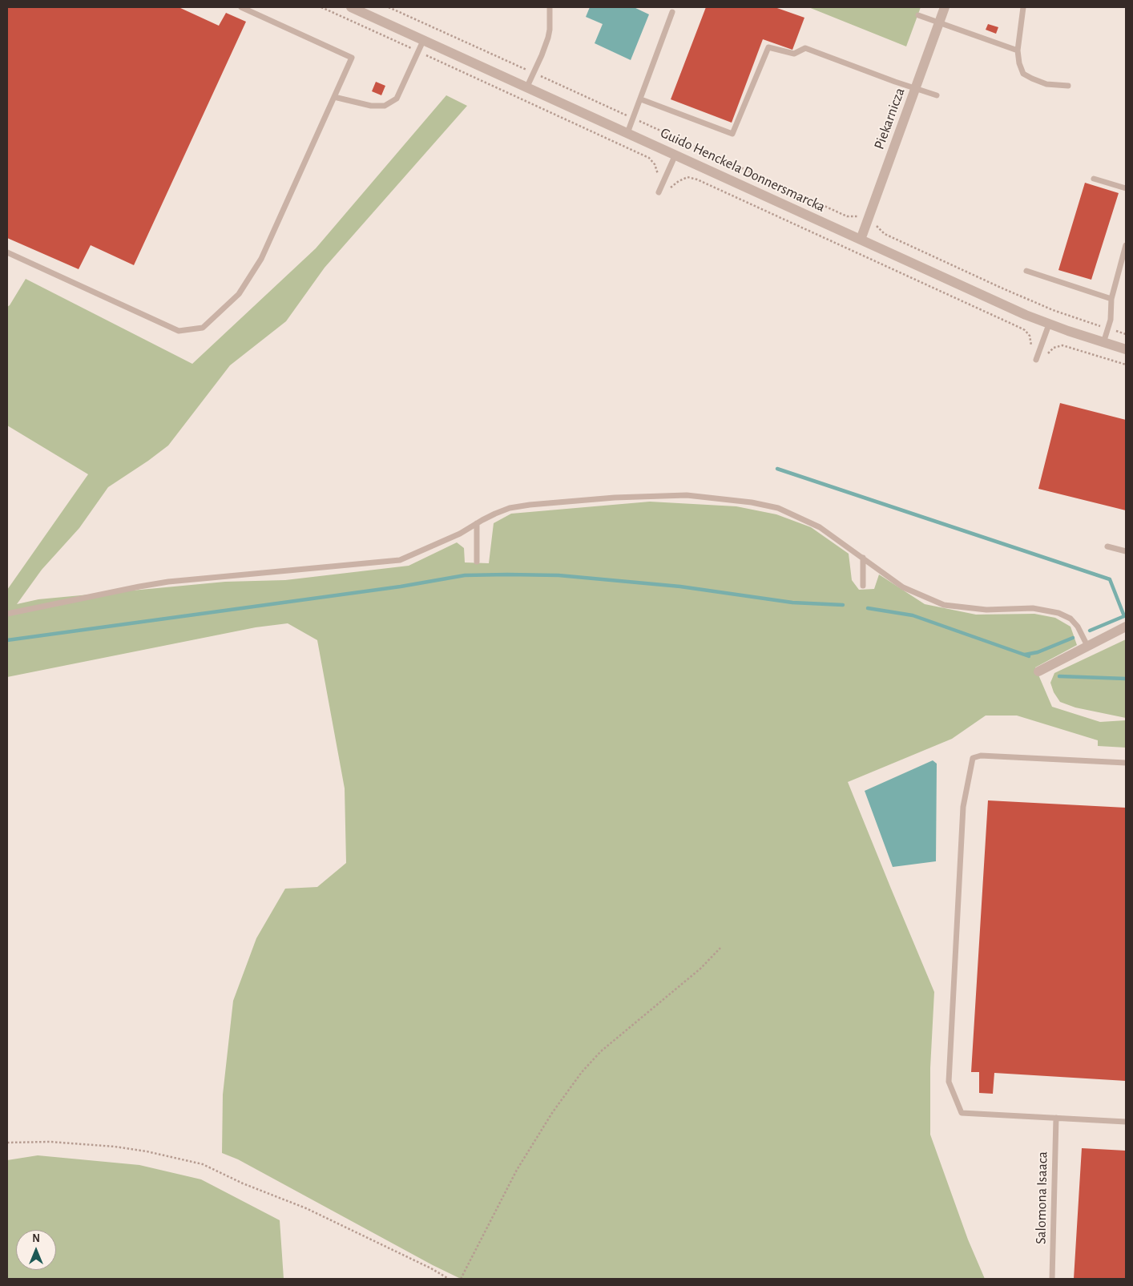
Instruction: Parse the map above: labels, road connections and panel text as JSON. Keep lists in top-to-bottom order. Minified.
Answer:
{"streets":{"street":["Piekarnicza","Guido Henckela Donnersmarcka"],"lane":["Salomona Isaaca"]},"crossings":[["Piekarnicza","Guido Henckela Donnersmarcka"]],"north":"top"}
